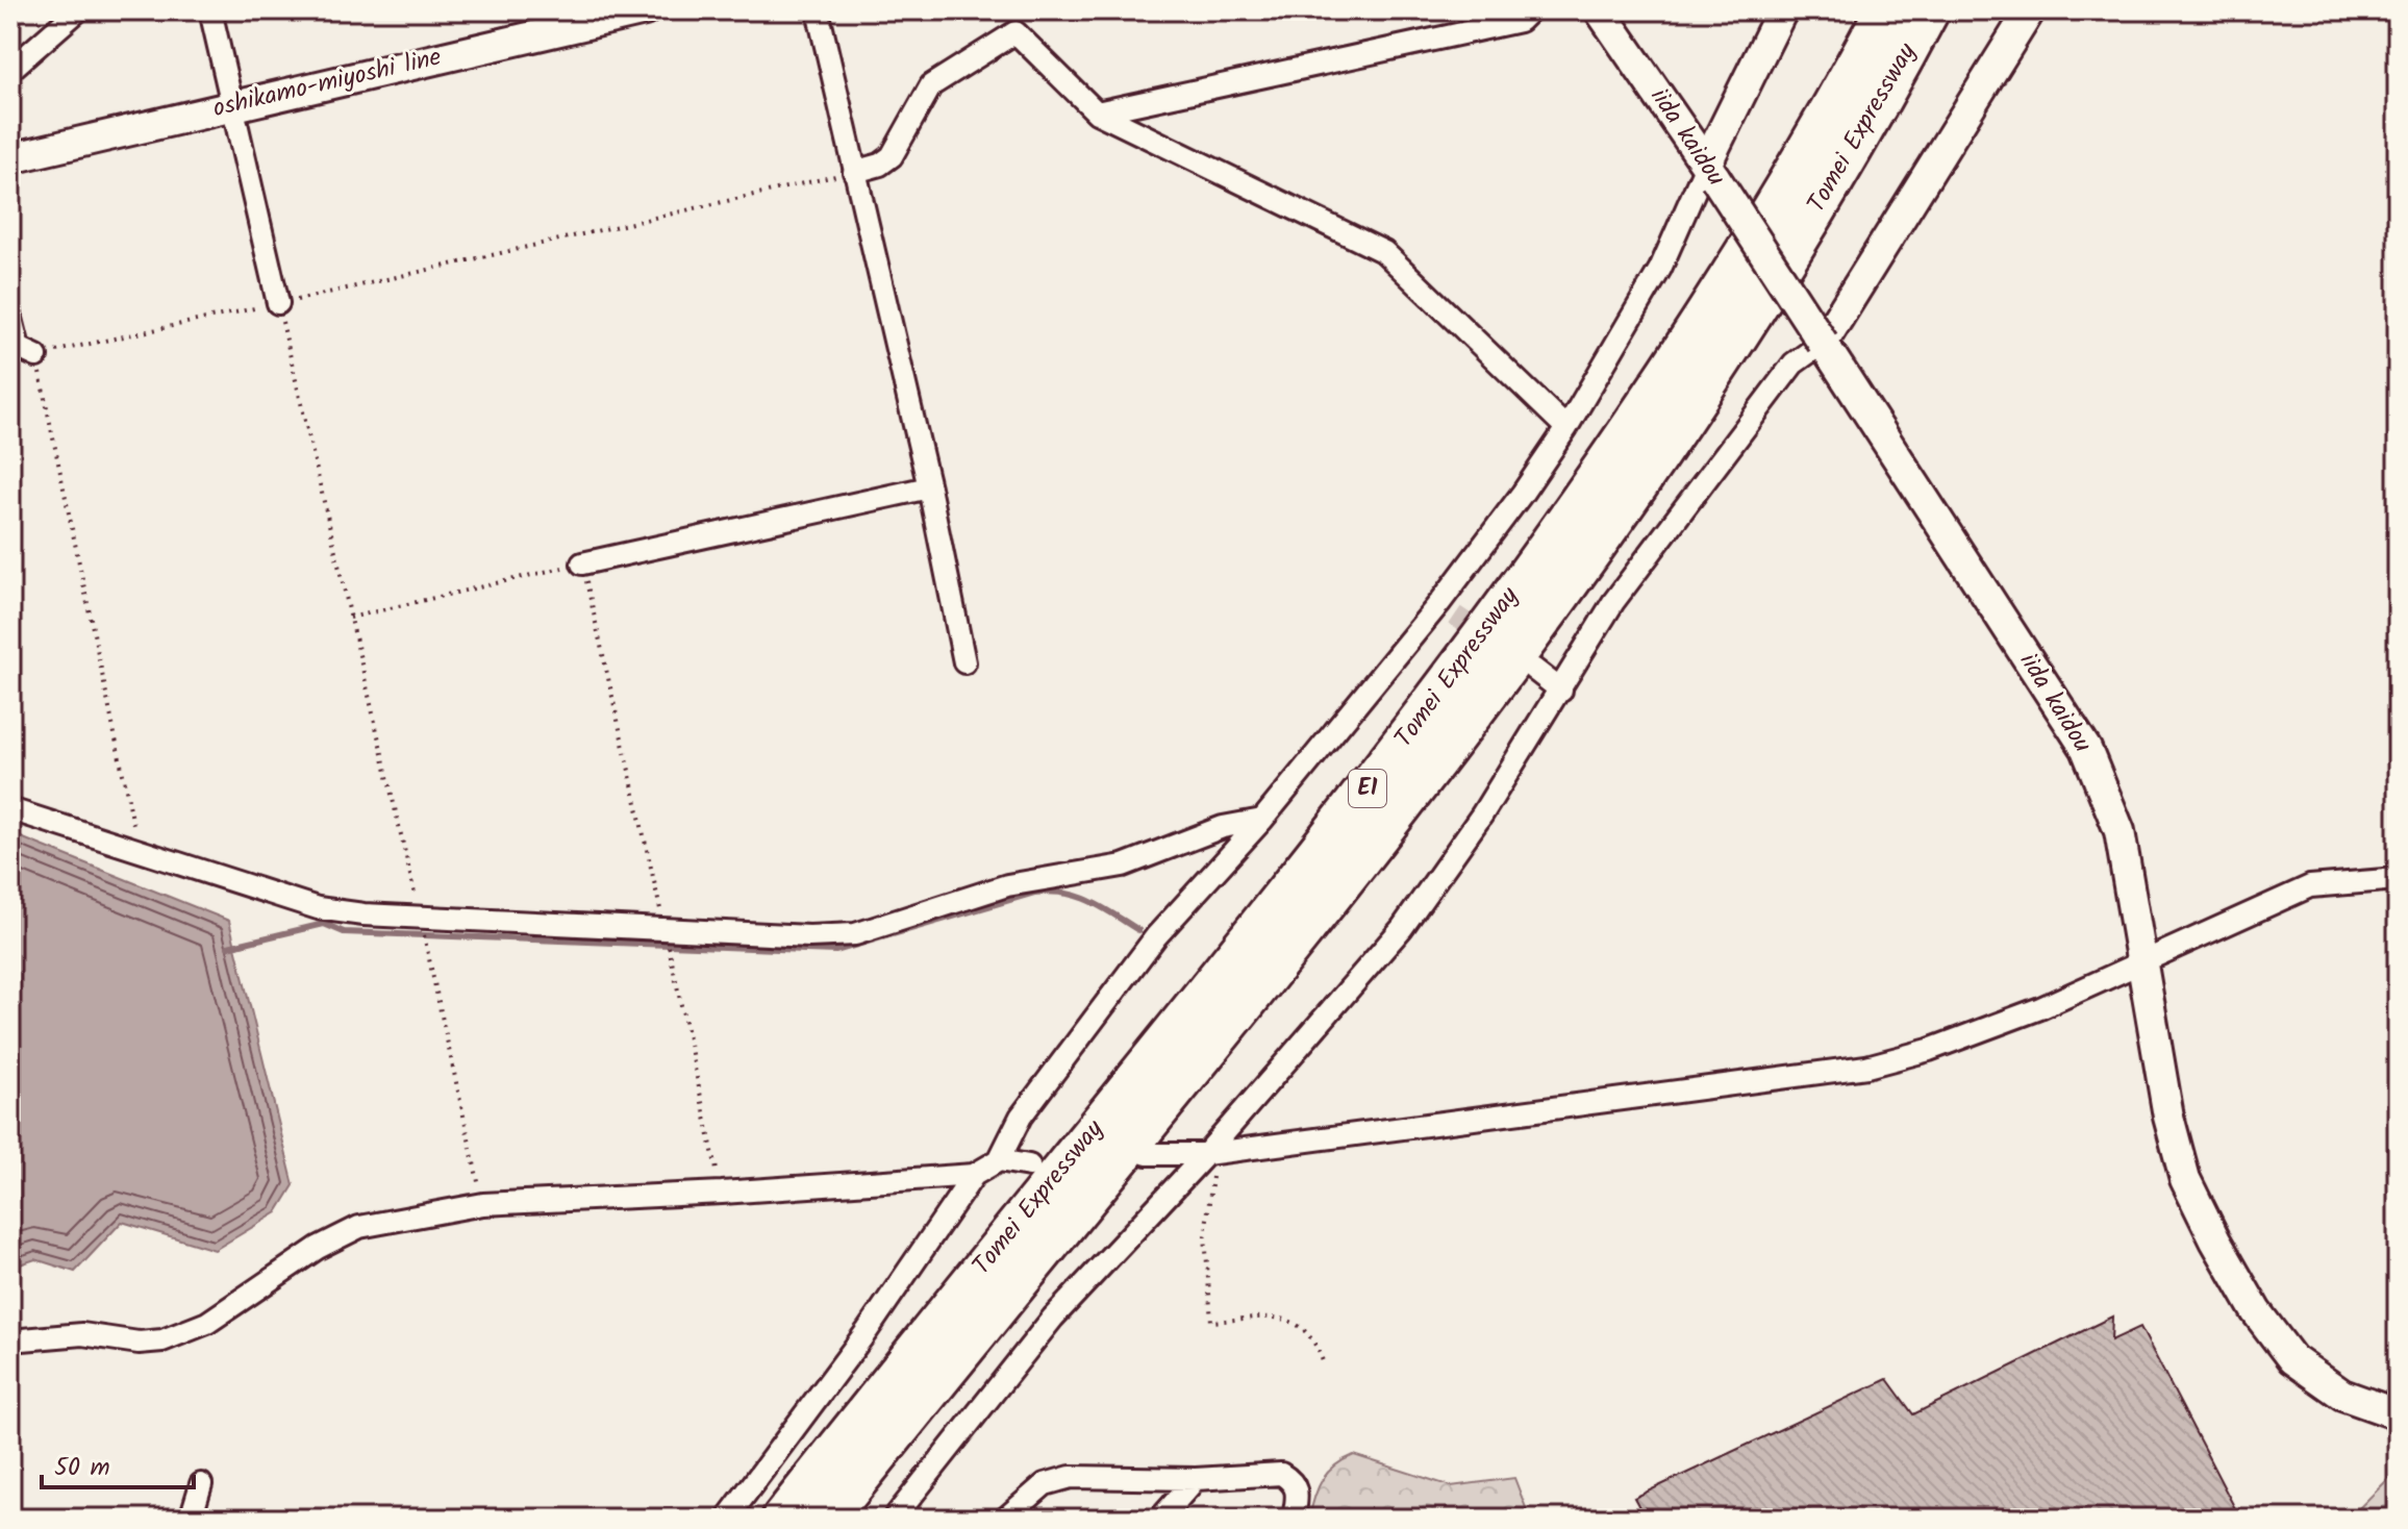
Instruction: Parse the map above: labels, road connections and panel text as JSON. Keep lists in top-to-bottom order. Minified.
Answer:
{"streets":{"highway":["Tomei Expressway","E1"],"main road":["oshikamo-miyoshi line","iida kaidou"]},"scale_bar":"50 m"}
